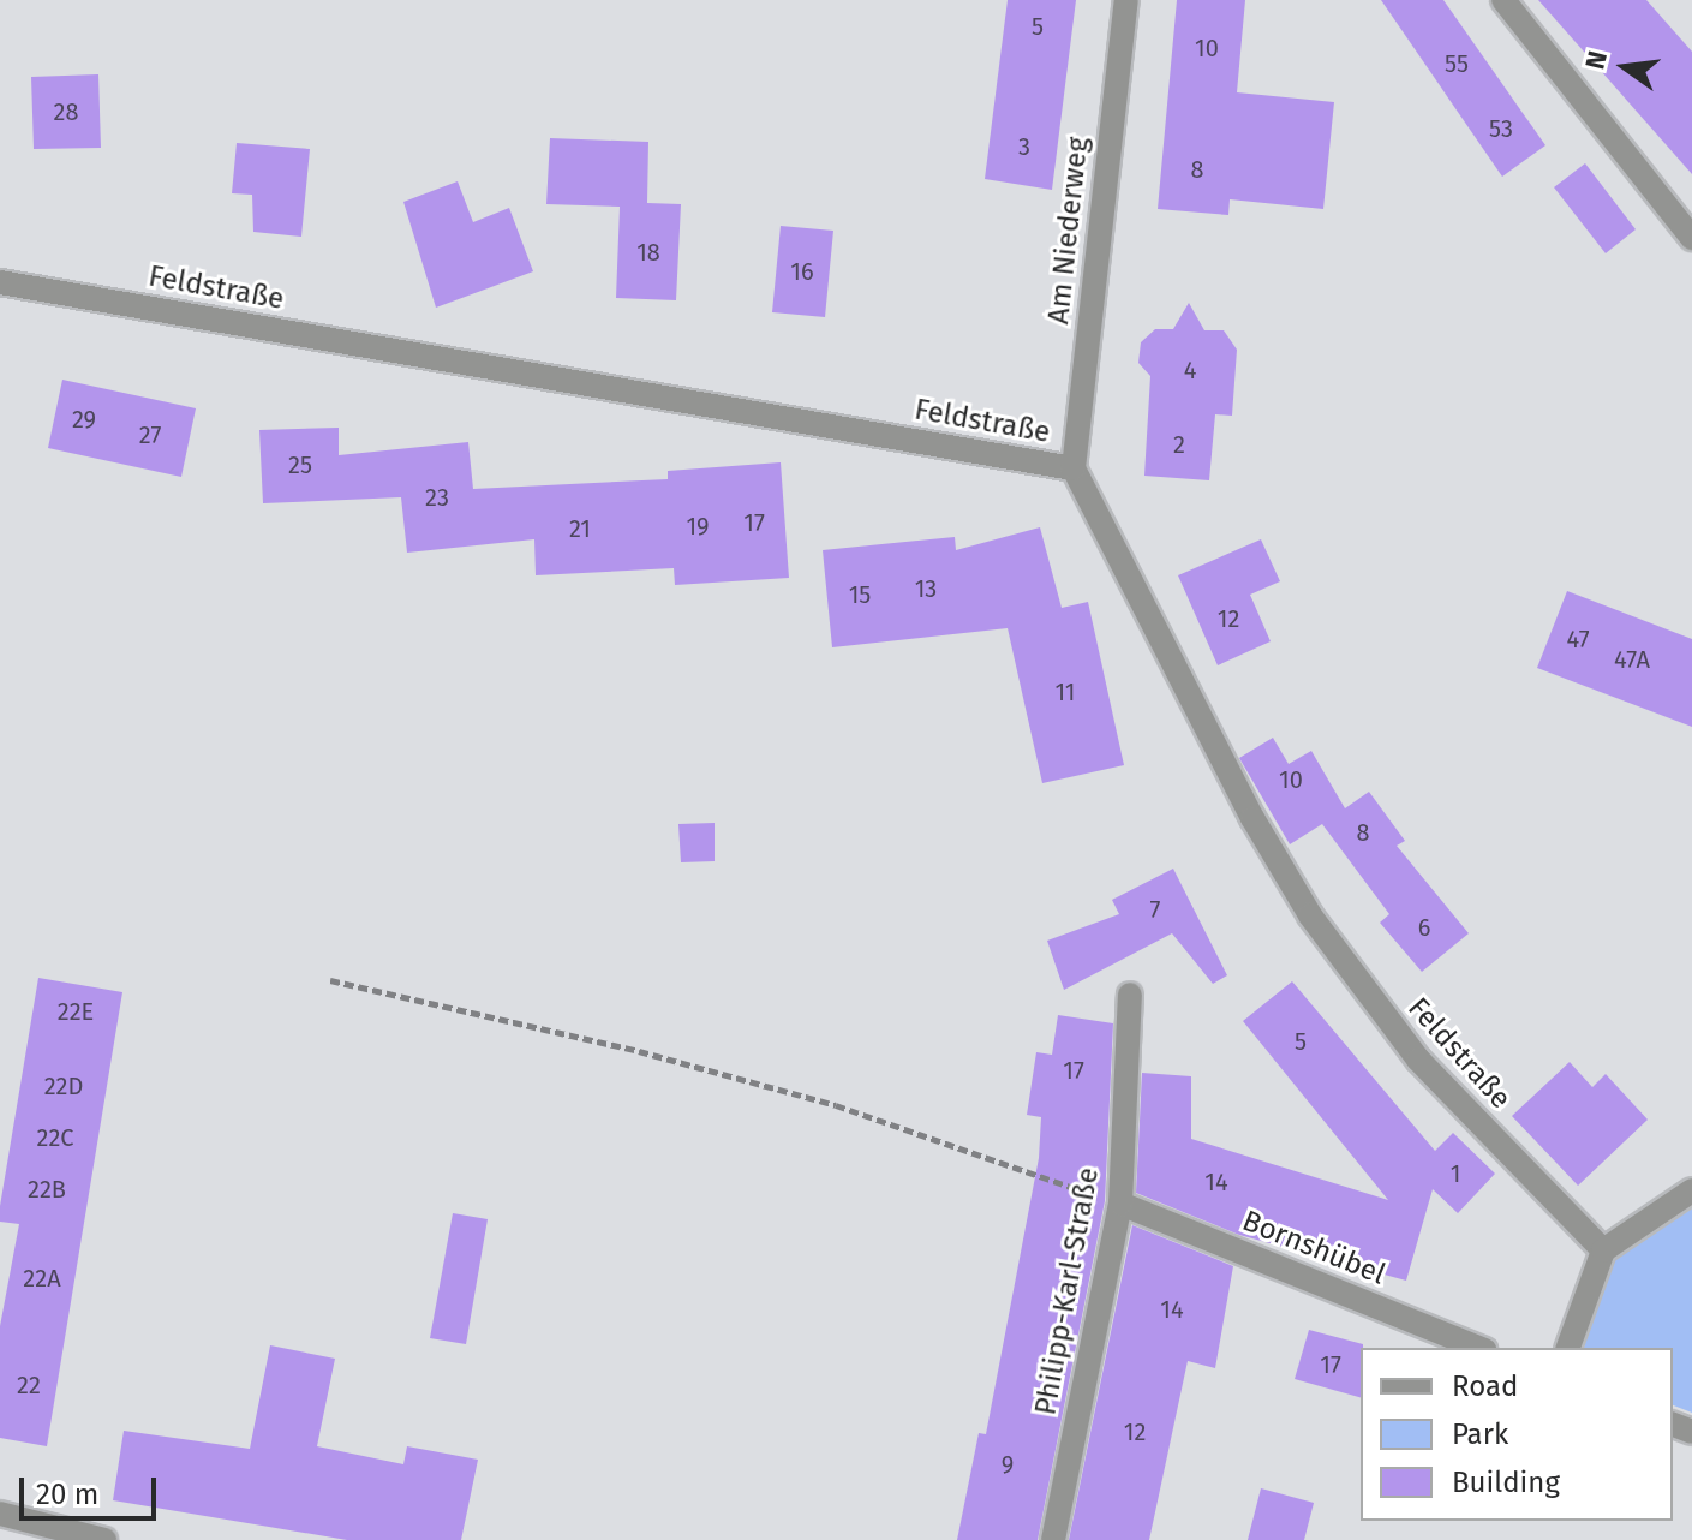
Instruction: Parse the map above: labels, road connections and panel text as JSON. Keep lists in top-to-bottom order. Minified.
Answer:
{"streets":{"street":["Am Niederweg","Feldstraße","Bornshübel","Philipp-Karl-Straße"]},"crossings":[["Am Niederweg","Feldstraße"],["Bornshübel","Philipp-Karl-Straße"]],"house_numbers":["5","10","55","28","53","3","8","18","16","4","29","27","2","25","23","17","19","21","13","15","12","47","47A","11","10","8","7","6","22E","5","17","22D","22C","1","14","22B","22A","14","17","22","12","9"],"legend":["Road","Park","Building"],"scale_bar":"20 m","north":"left"}
